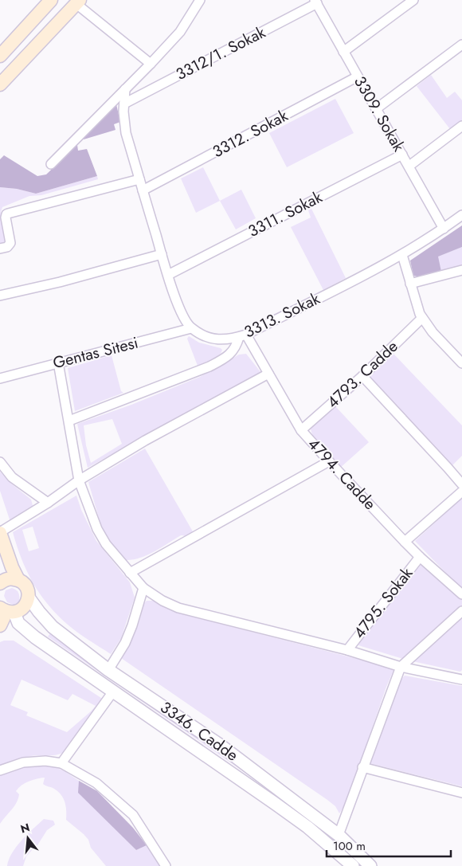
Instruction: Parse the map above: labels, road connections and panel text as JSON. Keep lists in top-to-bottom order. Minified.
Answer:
{"streets":{"street":["3312/1. Sokak","3309. Sokak","3312. Sokak","3311. Sokak","3313. Sokak","Gentas Sitesi","4793. Cadde","4794. Cadde","4795. Sokak","3346. Cadde"]},"crossings":[["3312/1. Sokak","3309. Sokak"],["3309. Sokak","3312. Sokak"],["3309. Sokak","3311. Sokak"],["3309. Sokak","3313. Sokak"],["3313. Sokak","Gentas Sitesi"],["3313. Sokak","4794. Cadde"],["4793. Cadde","4794. Cadde"],["4794. Cadde","4795. Sokak"]],"scale_bar":"100 m","north":"top"}
